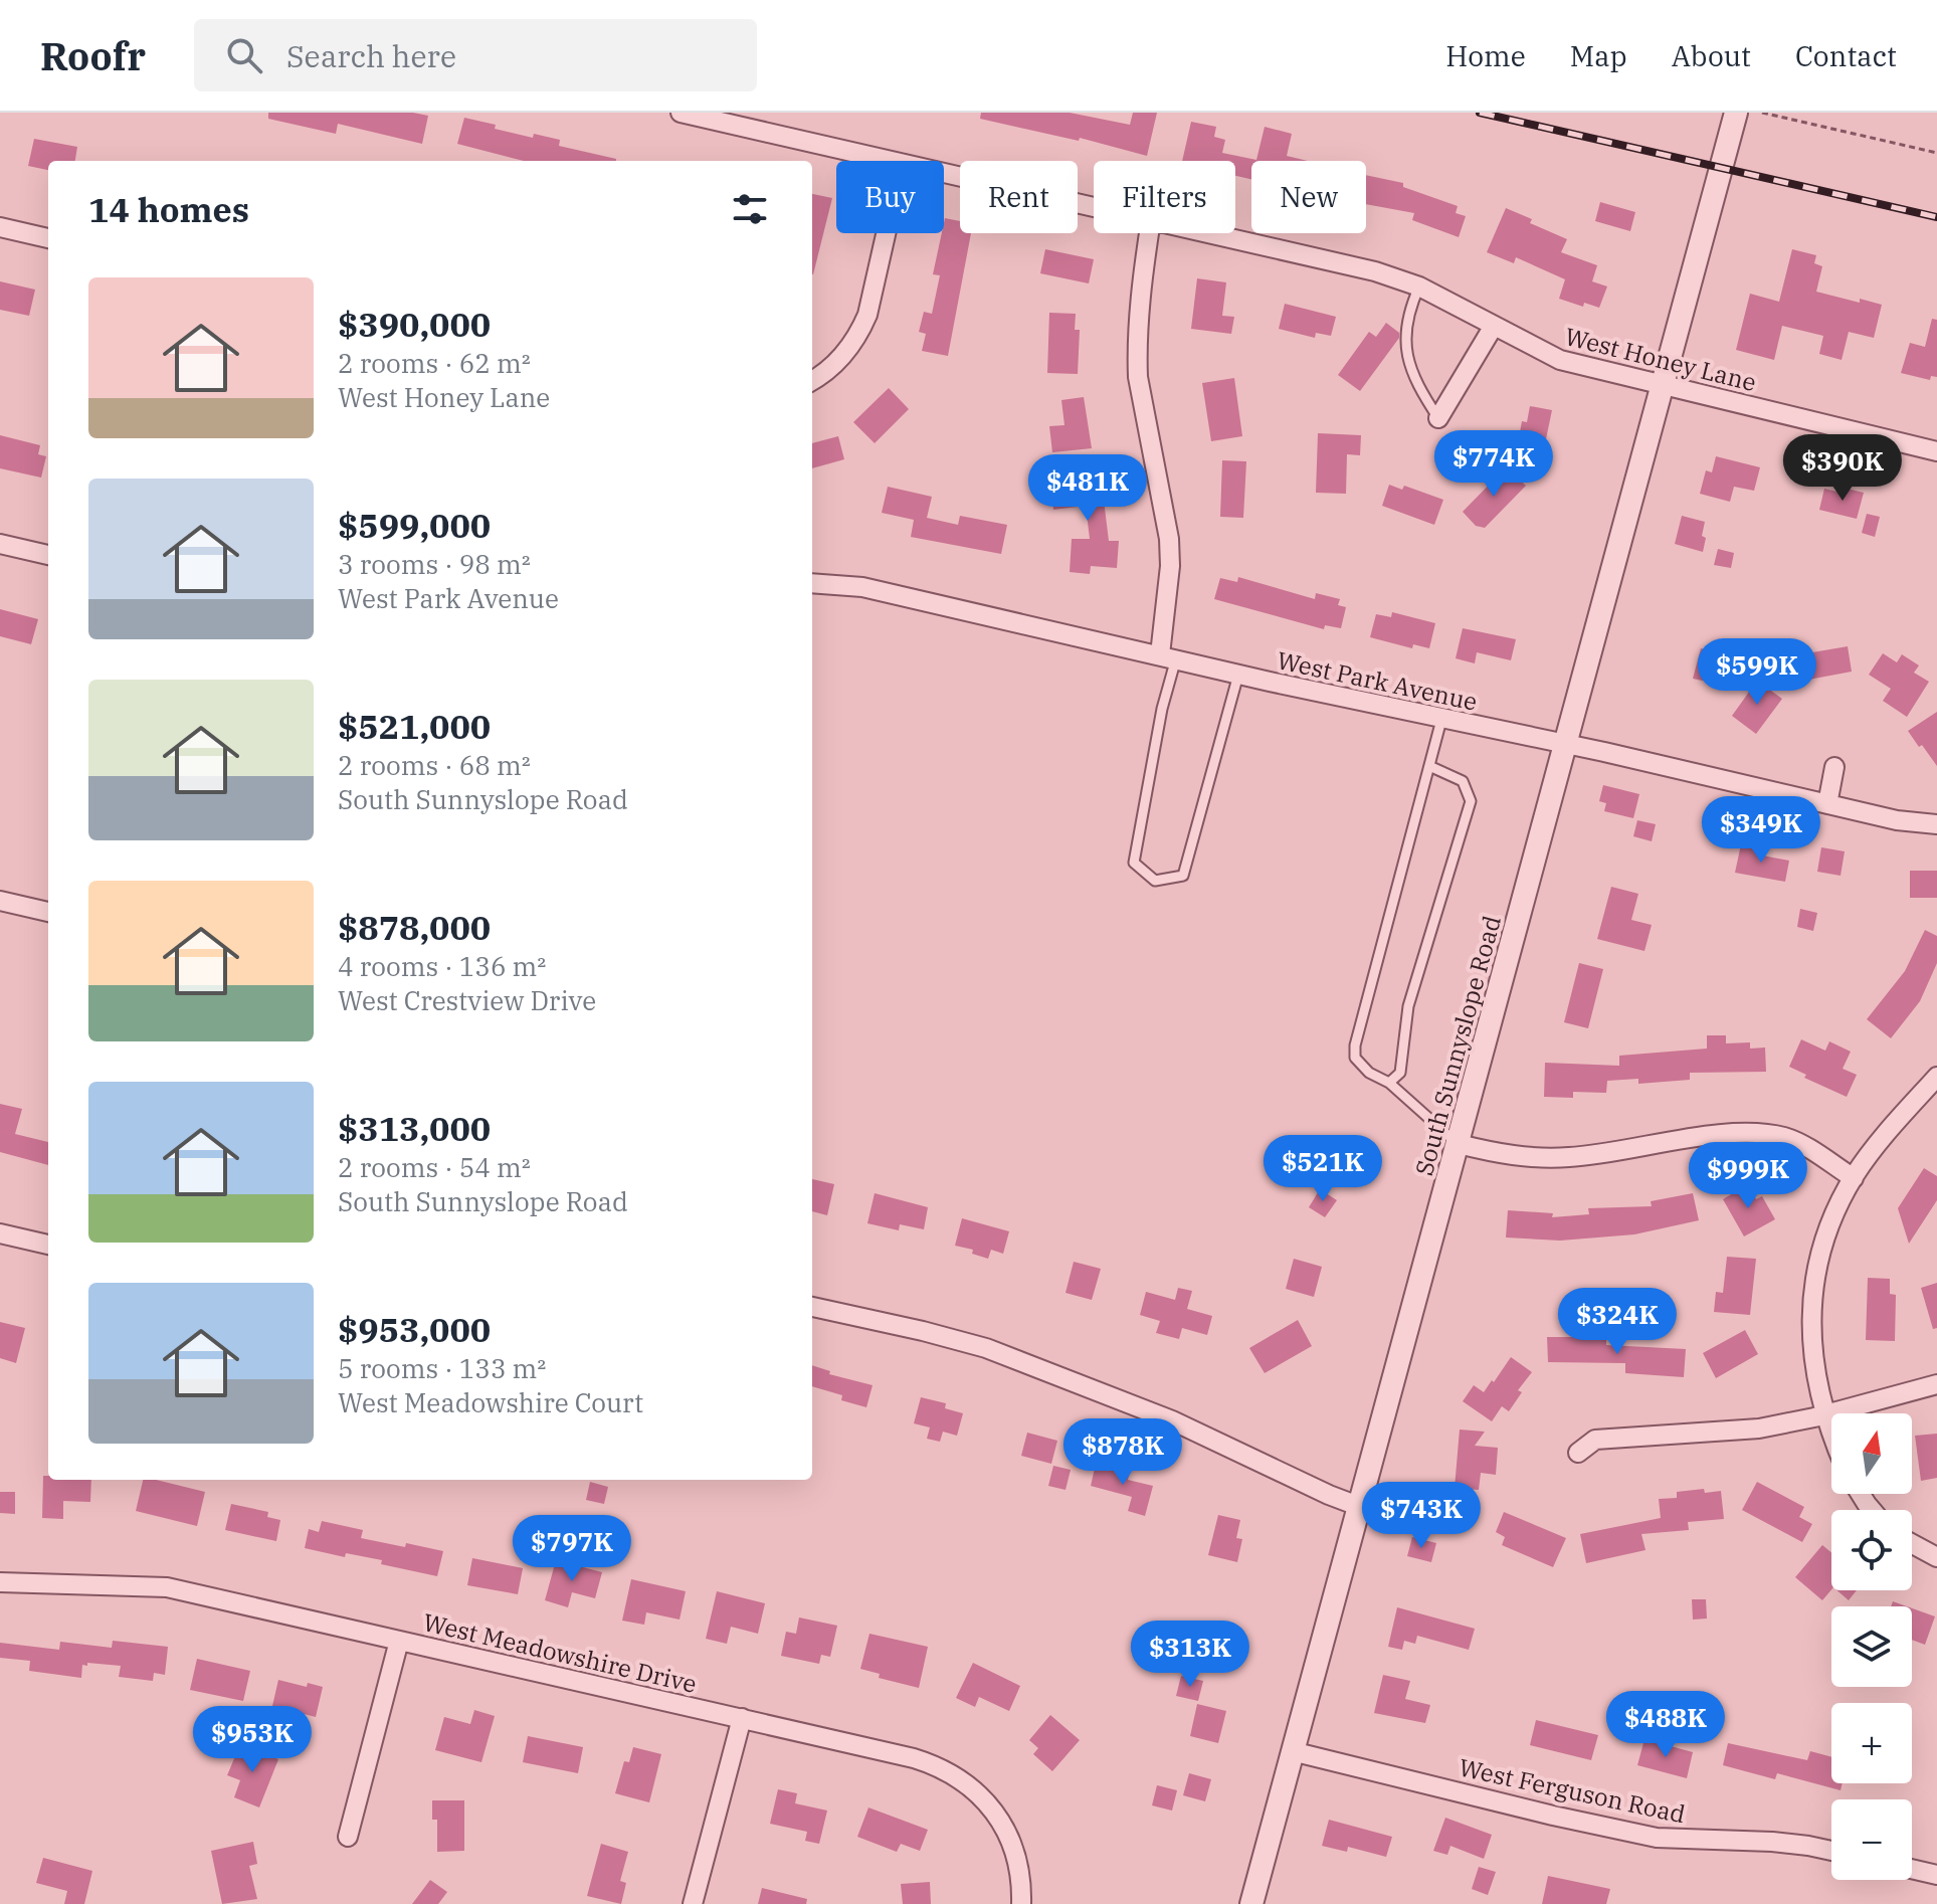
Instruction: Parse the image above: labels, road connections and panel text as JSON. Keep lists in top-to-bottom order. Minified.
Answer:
{"streets":{"street":["West Honey Lane","West Park Avenue","South Sunnyslope Road","West Meadowshire Drive","West Ferguson Road"]},"crossings":[["West Honey Lane","South Sunnyslope Road"],["West Park Avenue","South Sunnyslope Road"],["South Sunnyslope Road","West Ferguson Road"]],"north":"top","page":{"header":"Roofr","search":"Search here","nav":["Home","Map","About","Contact"],"chip":["Buy","Rent","Filters","New"],"heading":"14 homes","list":[{"name":"$390,000","note":"2 rooms · 62 m² · West Honey Lane"},{"name":"$599,000","note":"3 rooms · 98 m² · West Park Avenue"},{"name":"$521,000","note":"2 rooms · 68 m² · South Sunnyslope Road"},{"name":"$878,000","note":"4 rooms · 136 m² · West Crestview Drive"},{"name":"$313,000","note":"2 rooms · 54 m² · South Sunnyslope Road"},{"name":"$953,000","note":"5 rooms · 133 m² · West Meadowshire Court"}],"price":["$774K","$390K","$481K","$599K","$349K","$521K","$999K","$324K","$878K","$743K","$797K","$313K","$488K","$953K"],"map_buttons":["+","−"]}}
